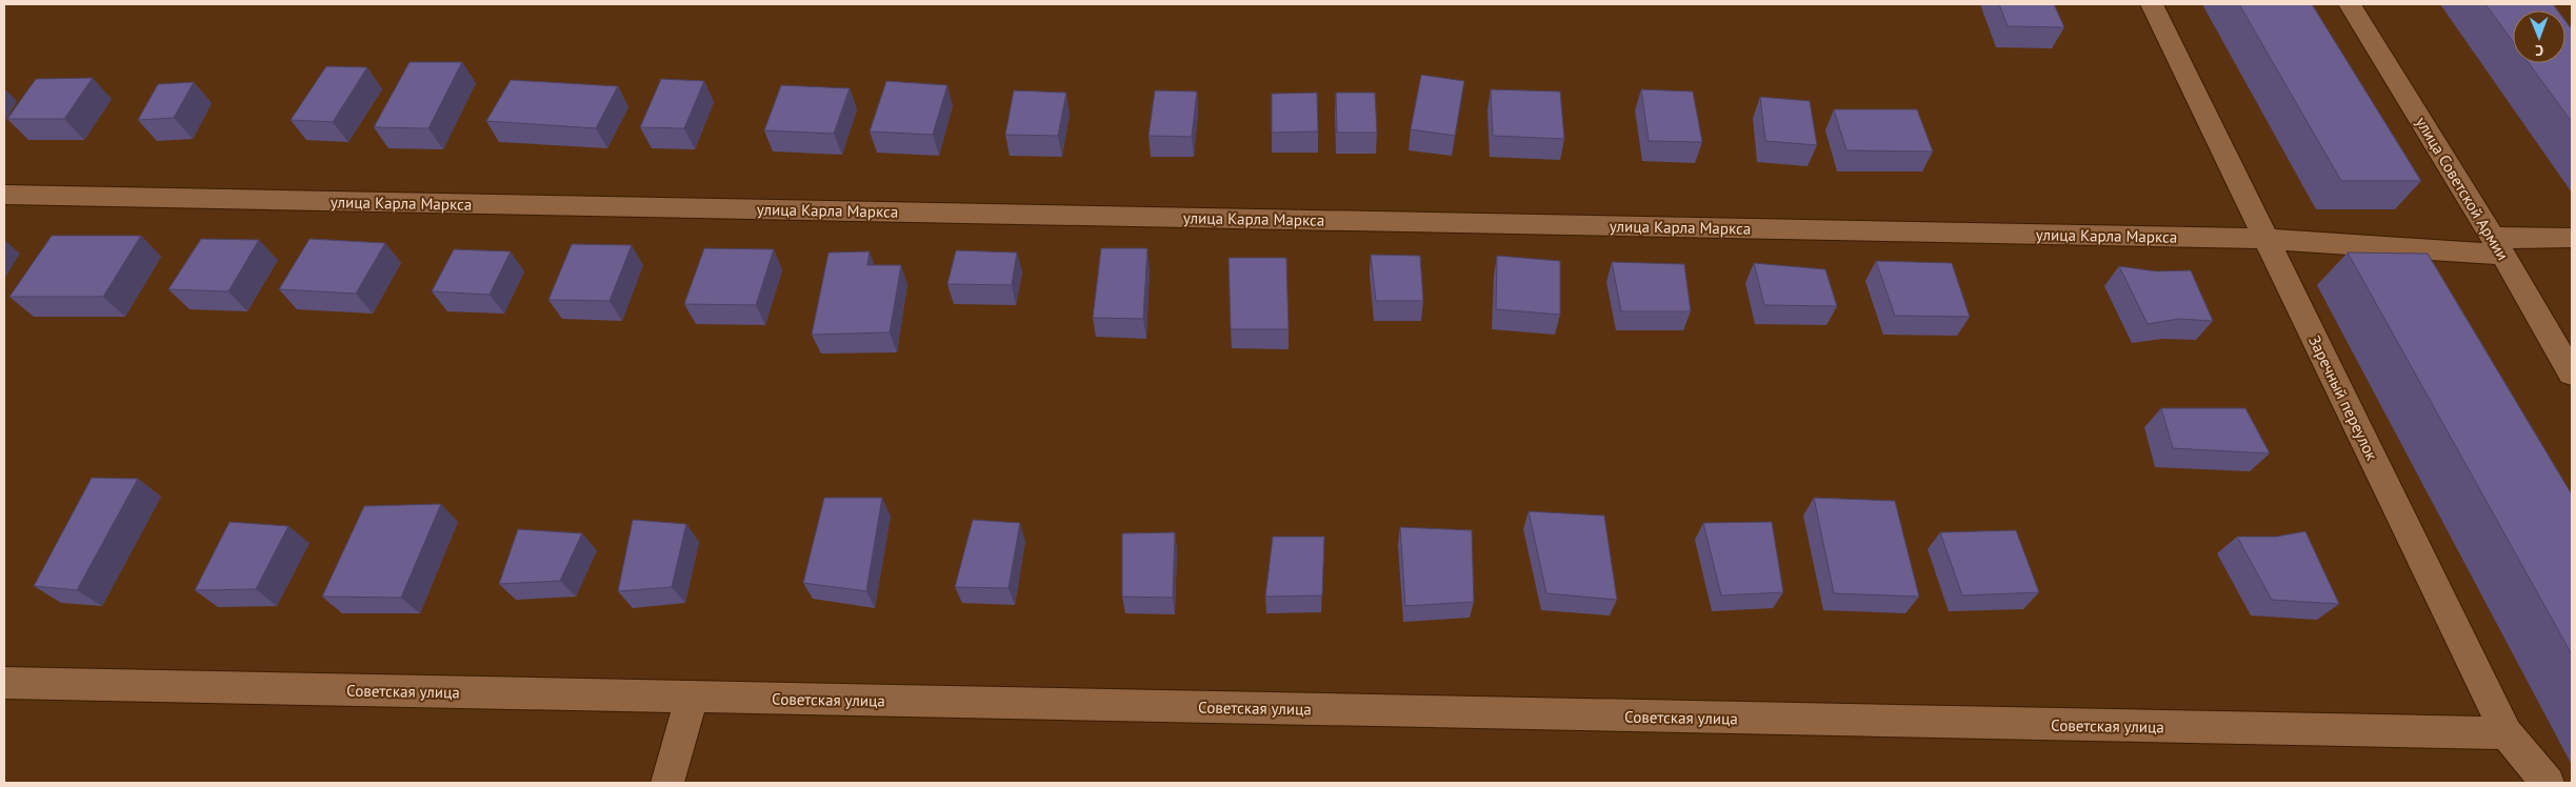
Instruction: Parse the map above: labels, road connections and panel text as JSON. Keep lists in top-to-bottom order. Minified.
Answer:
{"streets":{"street":["улица Советской Армии","улица Карла Маркса","Заречный переулок","Советская улица"]},"crossings":[["улица Советской Армии","улица Карла Маркса"],["улица Карла Маркса","Заречный переулок"],["Заречный переулок","Советская улица"]],"north":"bottom"}
